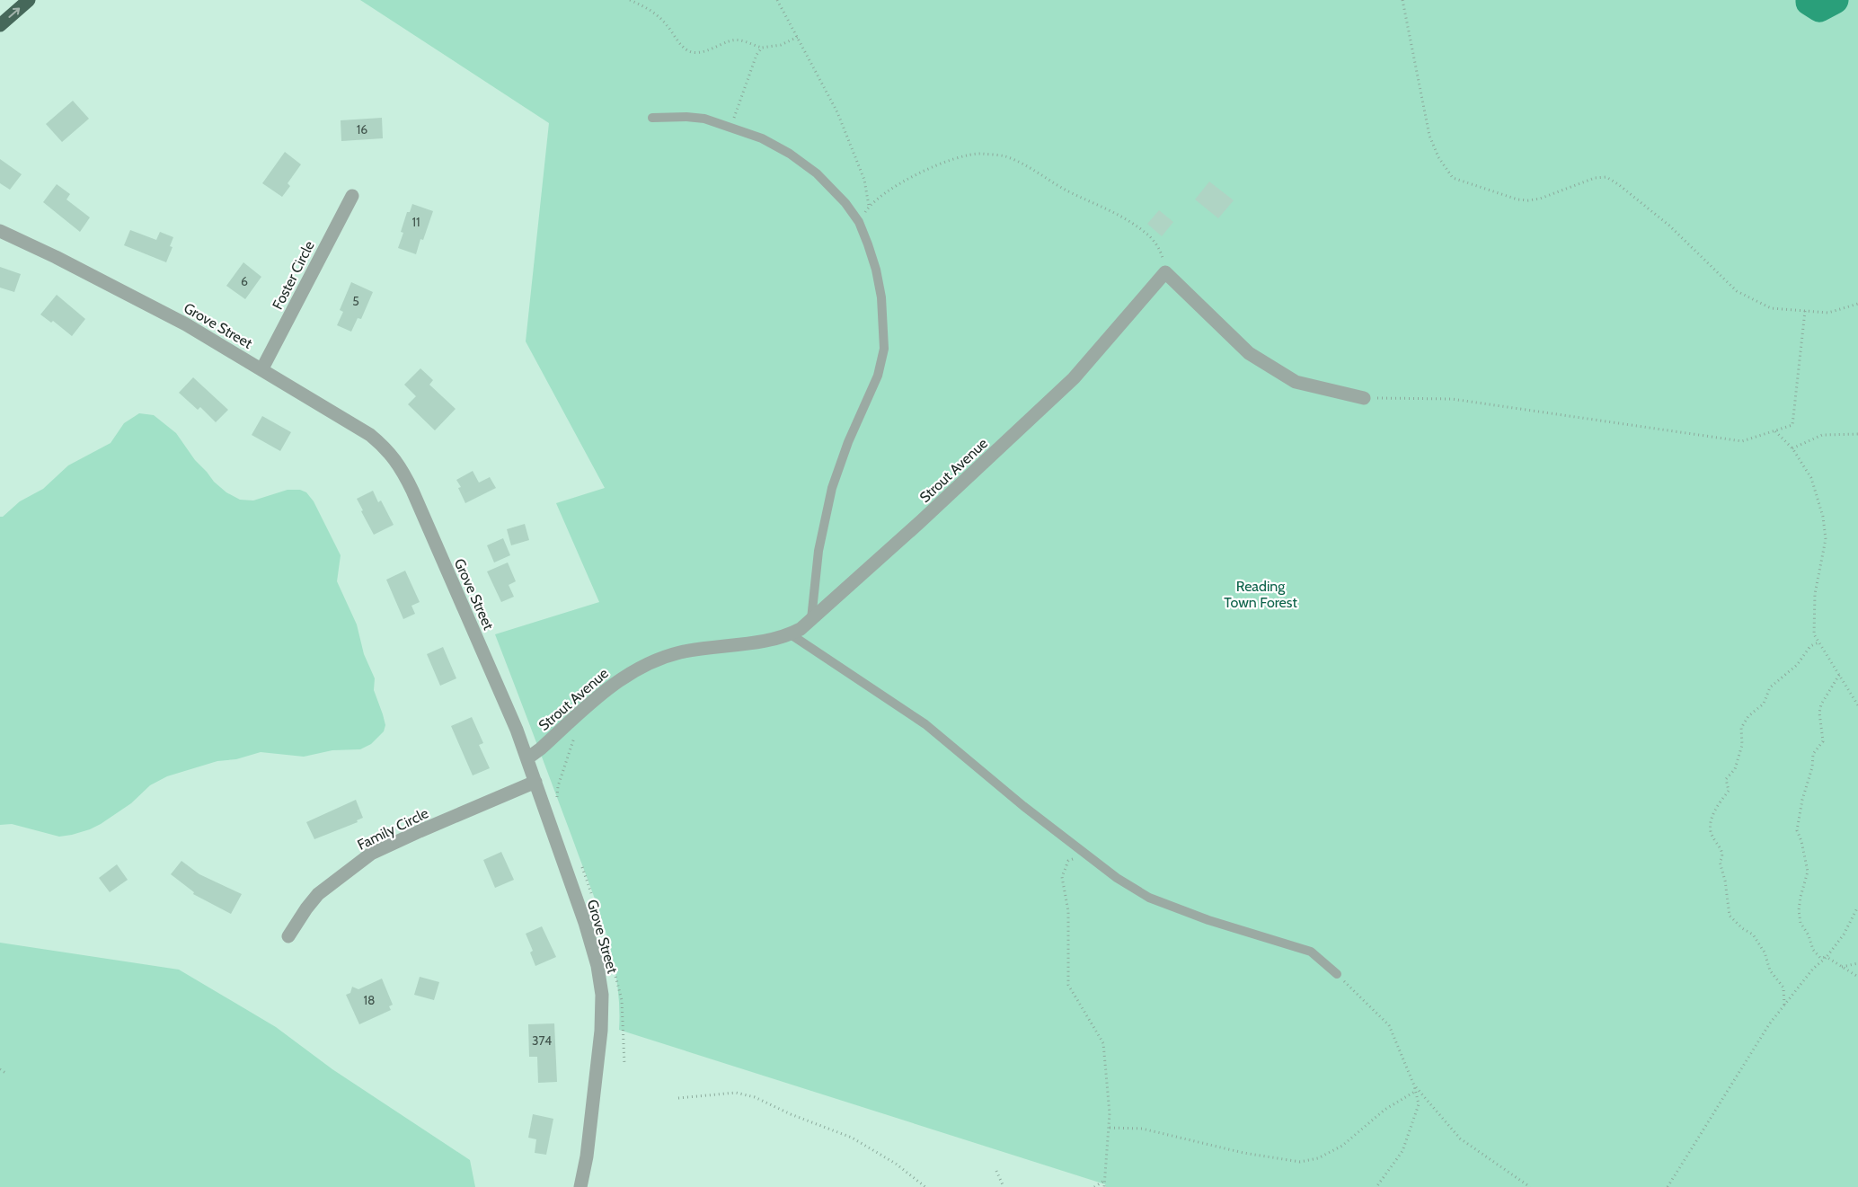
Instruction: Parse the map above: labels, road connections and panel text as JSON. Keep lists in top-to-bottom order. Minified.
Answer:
{"streets":{"street":["Foster Circle","Grove Street","Strout Avenue","Family Circle"]},"crossings":[["Foster Circle","Grove Street"],["Grove Street","Strout Avenue"],["Grove Street","Family Circle"]],"parks":["Reading Town Forest"],"house_numbers":["16","11","6","5","18","374"]}
